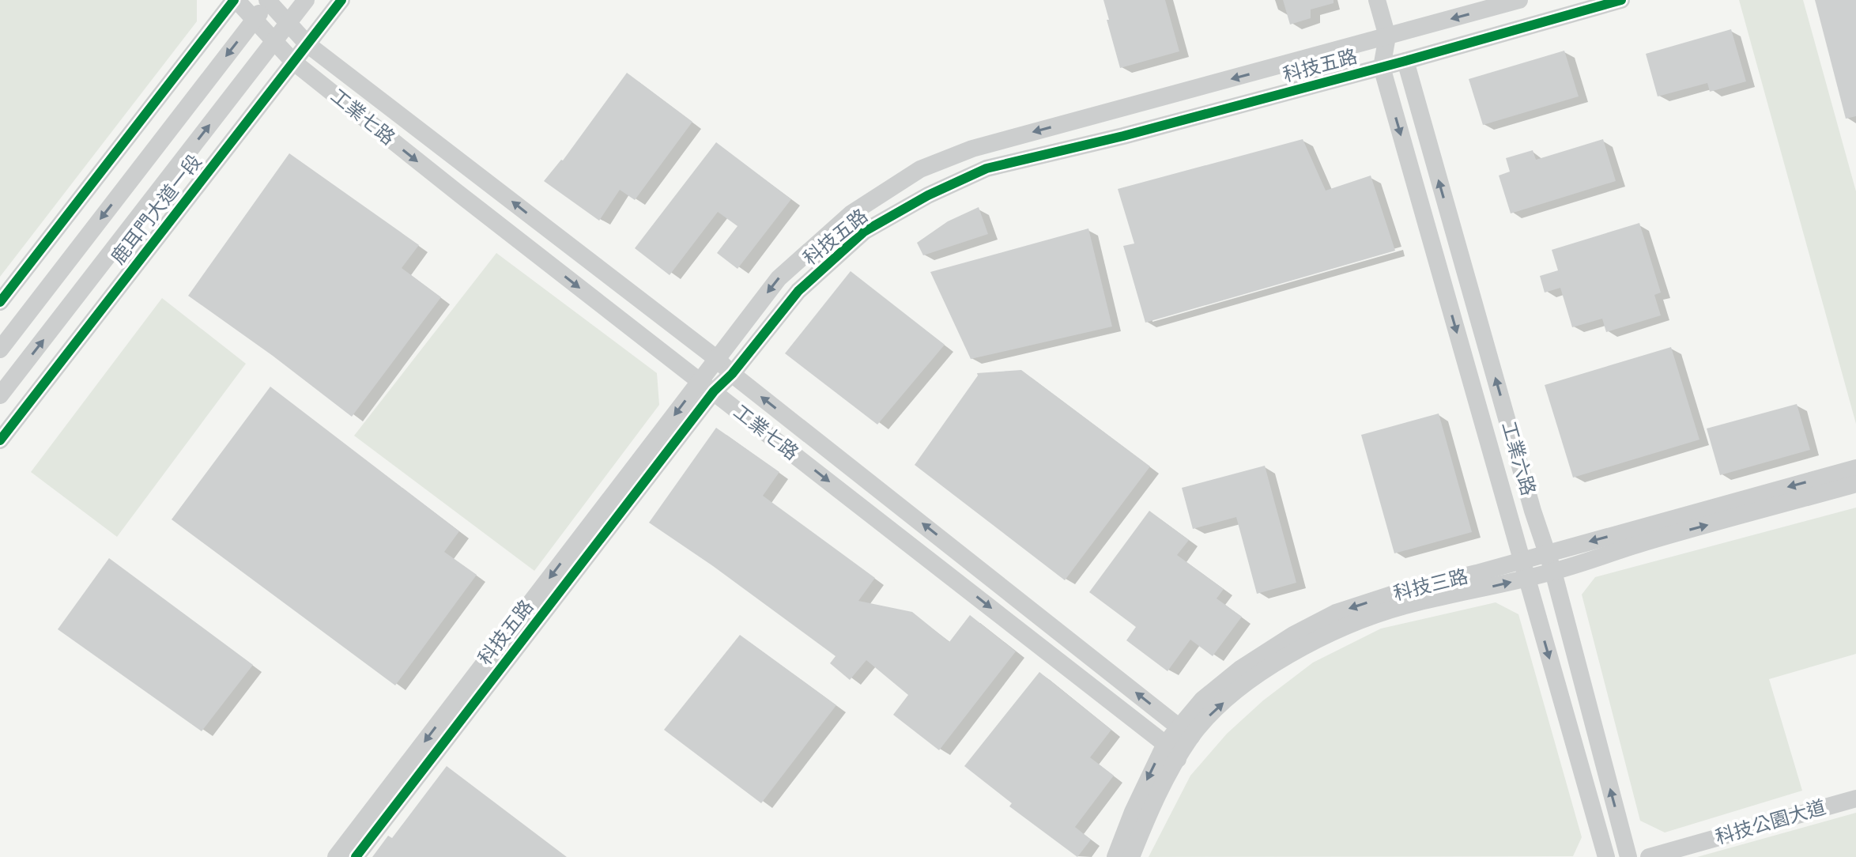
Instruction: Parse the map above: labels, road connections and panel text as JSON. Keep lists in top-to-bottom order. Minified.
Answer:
{"streets":{"street":["科技五路","工業七路","鹿耳門大道一段","工業六路","科技三路","科技公園大道"]},"crossings":[["科技五路","工業七路"],["科技五路","工業六路"],["工業七路","鹿耳門大道一段"],["工業七路","科技三路"],["工業六路","科技三路"]]}
